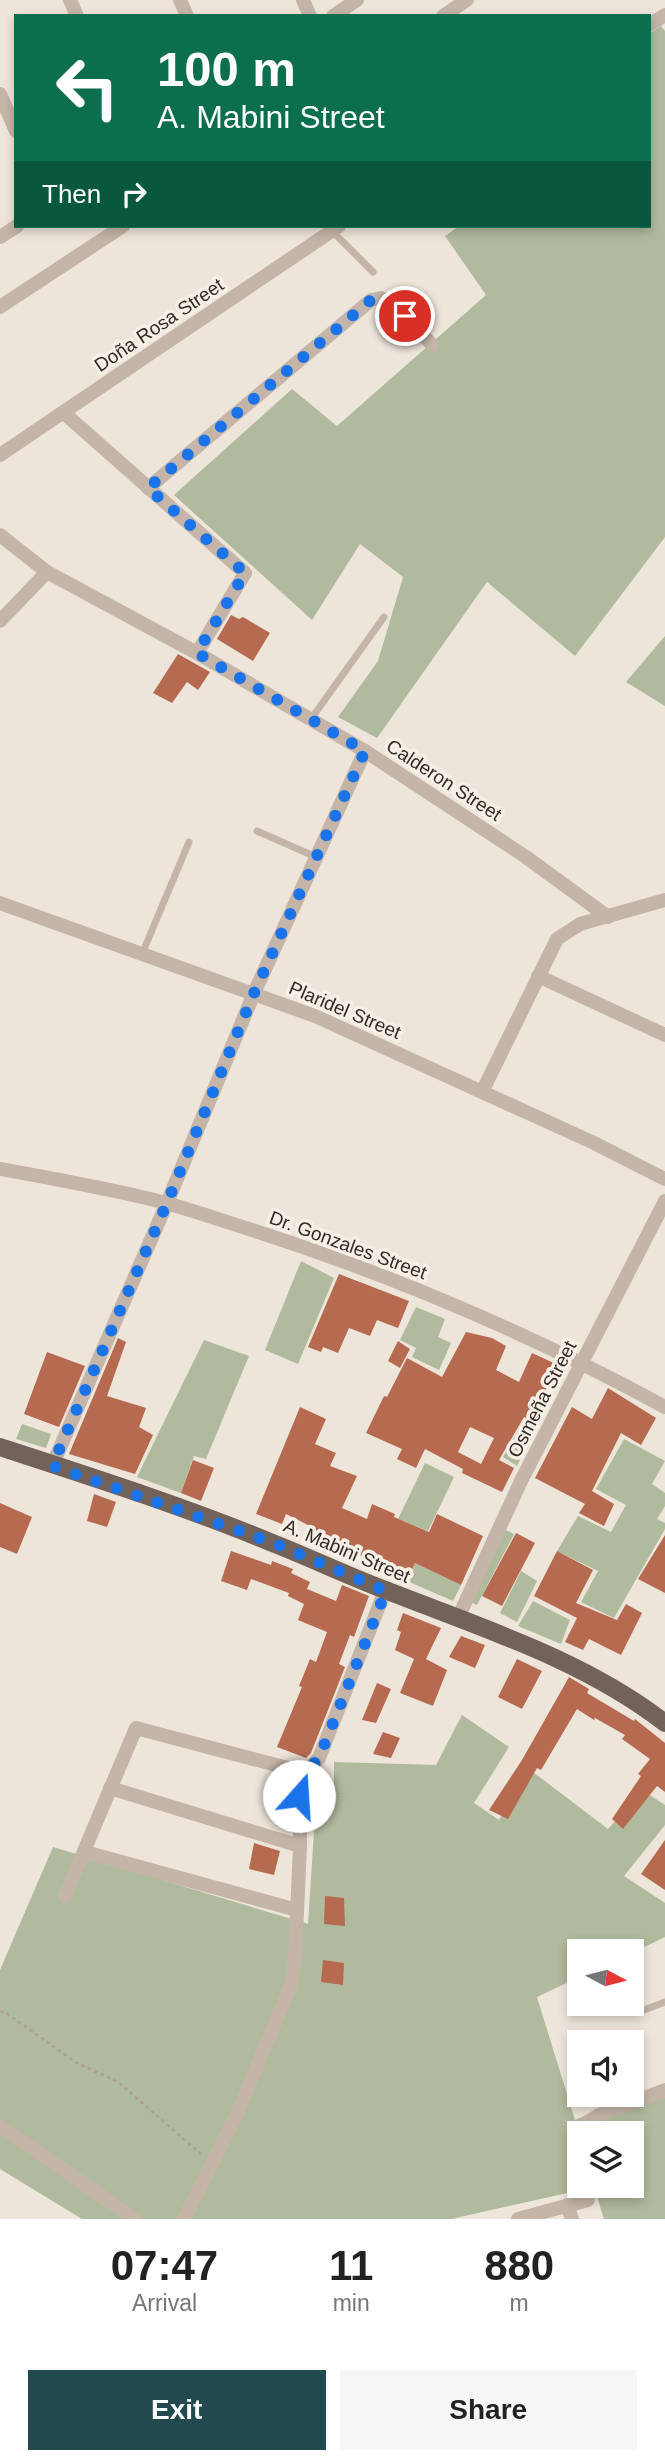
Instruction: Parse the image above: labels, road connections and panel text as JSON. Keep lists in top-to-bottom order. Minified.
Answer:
{"streets":{"main road":["A. Mabini Street"],"street":["Doña Rosa Street","Calderon Street","Plaridel Street","Dr. Gonzales Street","Osmeña Street"]},"crossings":[["Dr. Gonzales Street","Osmeña Street"],["Osmeña Street","A. Mabini Street"]],"north":"right","page":{"turn":["100 m","A. Mabini Street"],"then":"Then","eta":["07:47","Arrival","11","min","880","m"],"buttons":["Exit","Share"]}}
